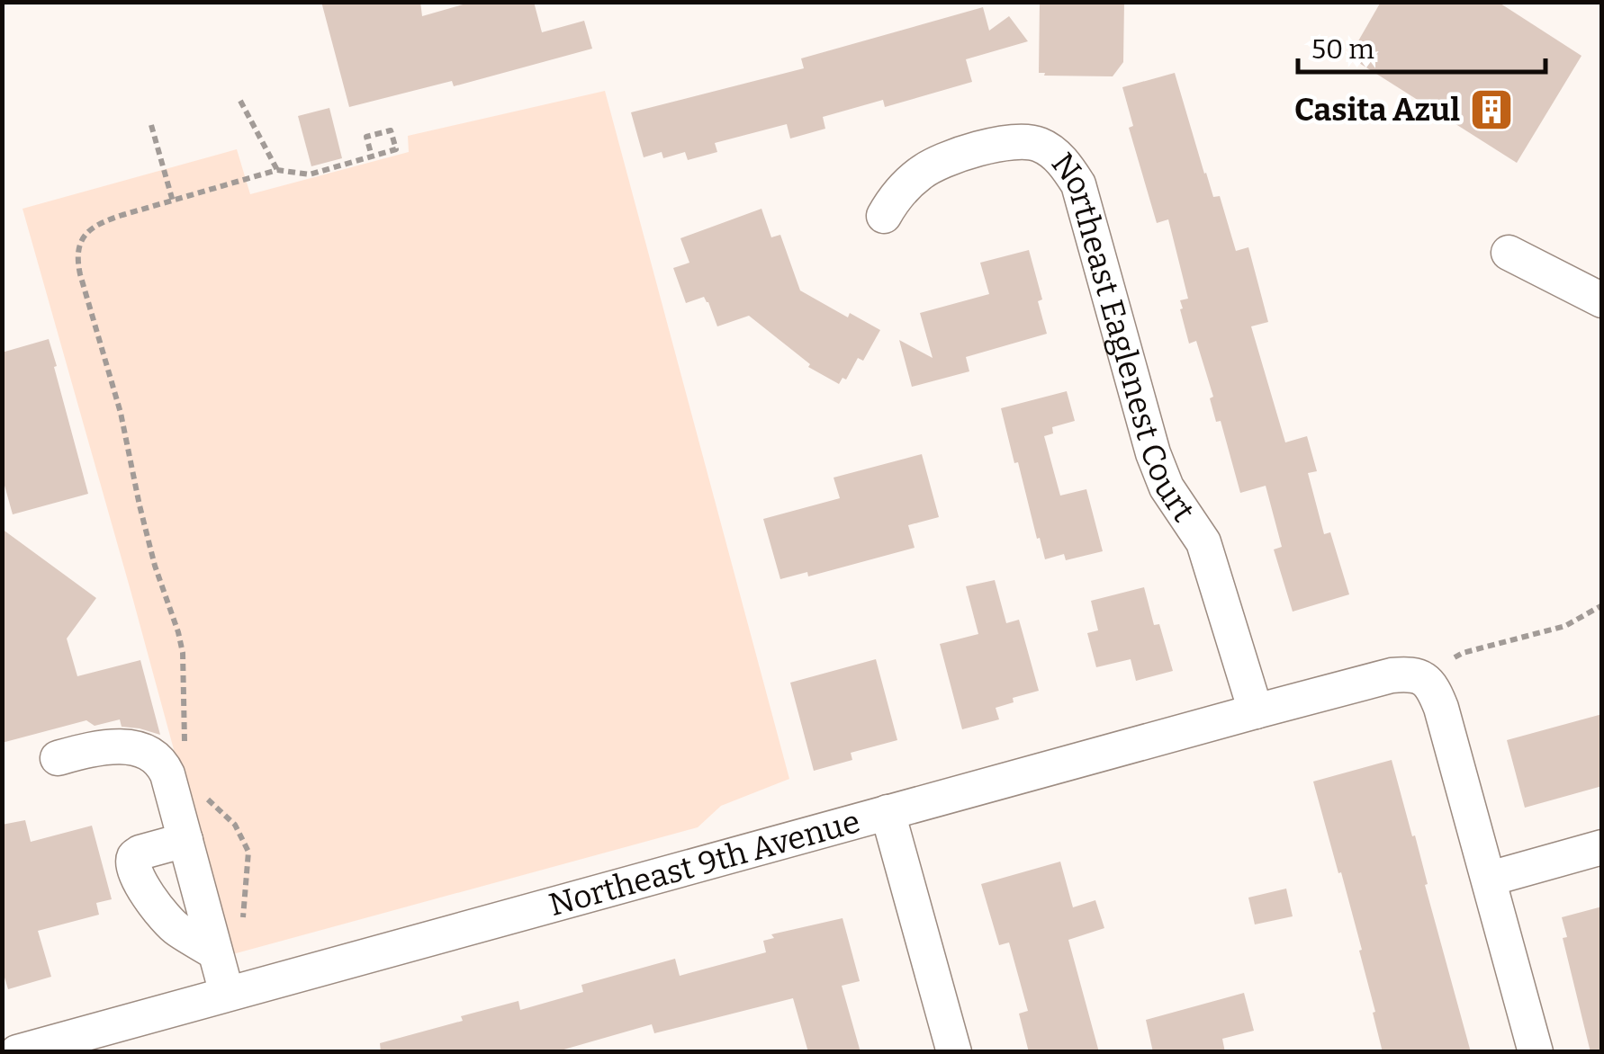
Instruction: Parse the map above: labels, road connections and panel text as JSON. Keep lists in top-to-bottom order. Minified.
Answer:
{"streets":{"street":["Northeast Eaglenest Court","Northeast 9th Avenue"]},"crossings":[["Northeast Eaglenest Court","Northeast 9th Avenue"]],"places":{"building":["Casita Azul"]},"scale_bar":"50 m"}
